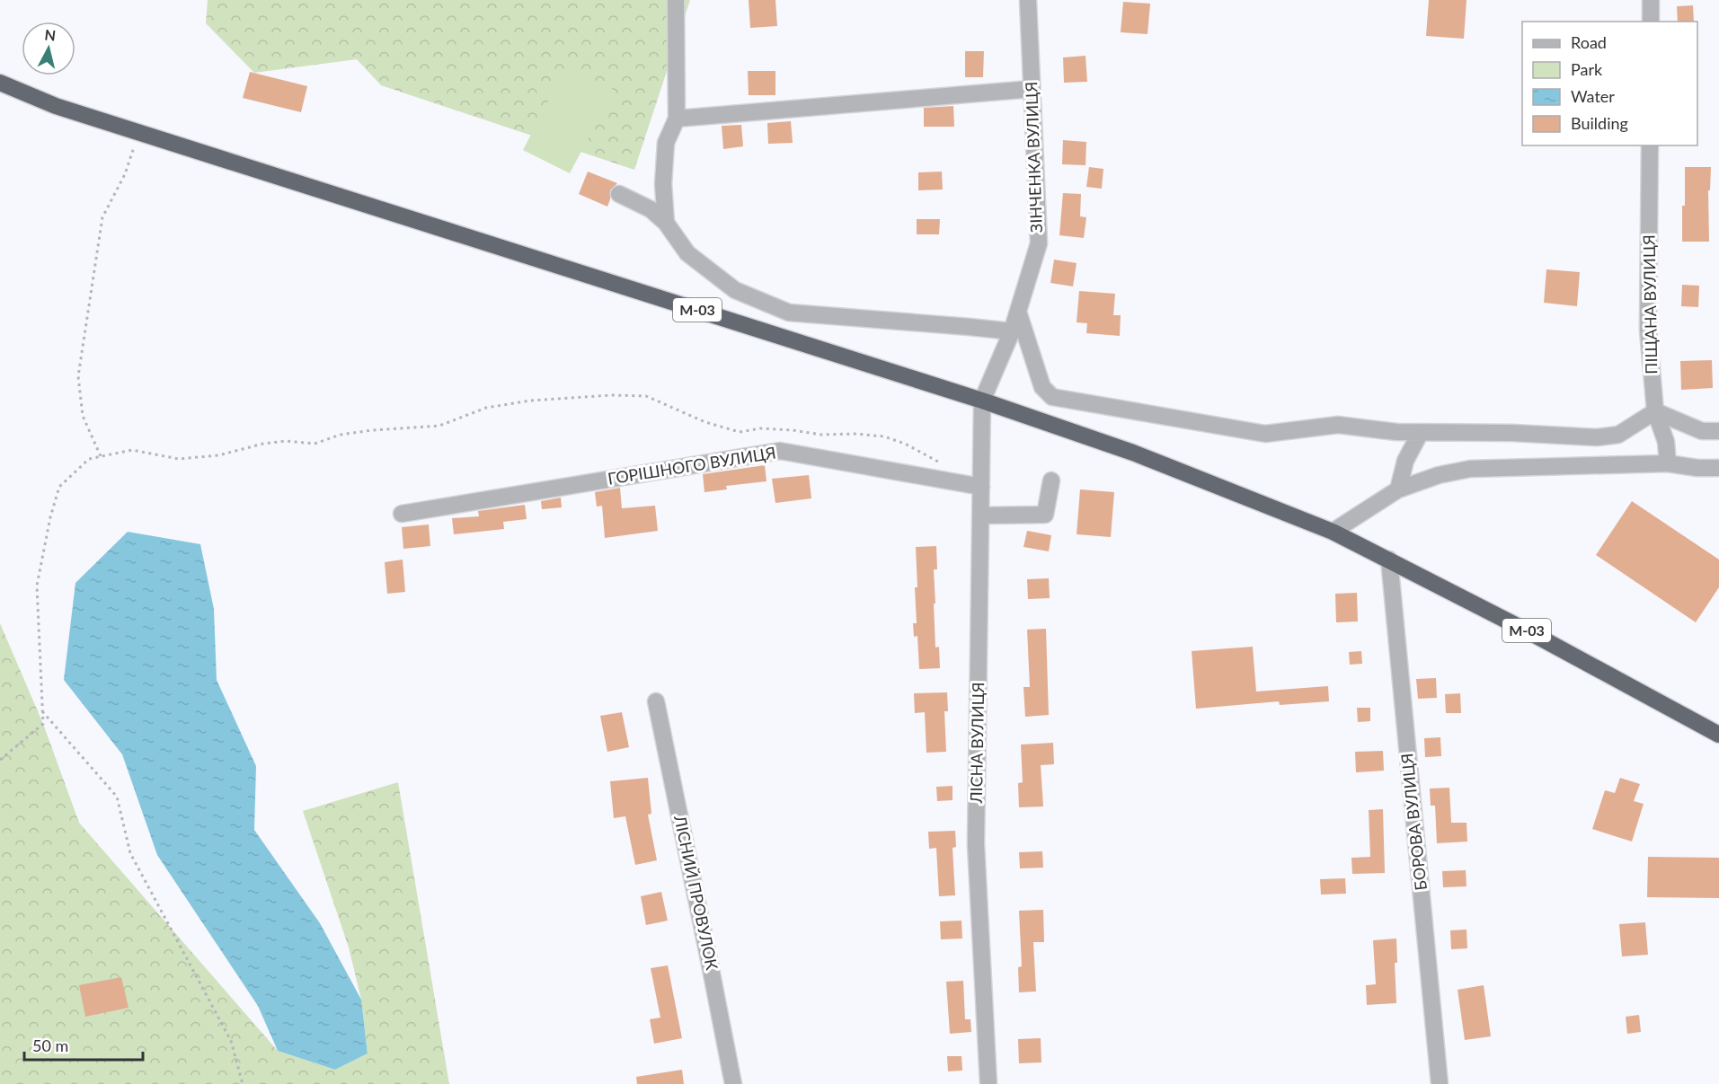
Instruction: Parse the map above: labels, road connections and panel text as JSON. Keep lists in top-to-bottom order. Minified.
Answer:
{"streets":{"highway":["М-03"],"street":["ЗІНЧЕНКА ВУЛИЦЯ","ПІЩАНА ВУЛИЦЯ","ГОРІШНОГО ВУЛИЦЯ","ЛІСНА ВУЛИЦЯ","БОРОВА ВУЛИЦЯ","ЛІСНИЙ ПРОВУЛОК"]},"crossings":[["ЗІНЧЕНКА ВУЛИЦЯ","М-03"],["ЗІНЧЕНКА ВУЛИЦЯ","ЛІСНА ВУЛИЦЯ"],["М-03","ЛІСНА ВУЛИЦЯ"],["М-03","БОРОВА ВУЛИЦЯ"],["ГОРІШНОГО ВУЛИЦЯ","ЛІСНА ВУЛИЦЯ"]],"legend":["Road","Park","Water","Building"],"scale_bar":"50 m","north":"top"}
